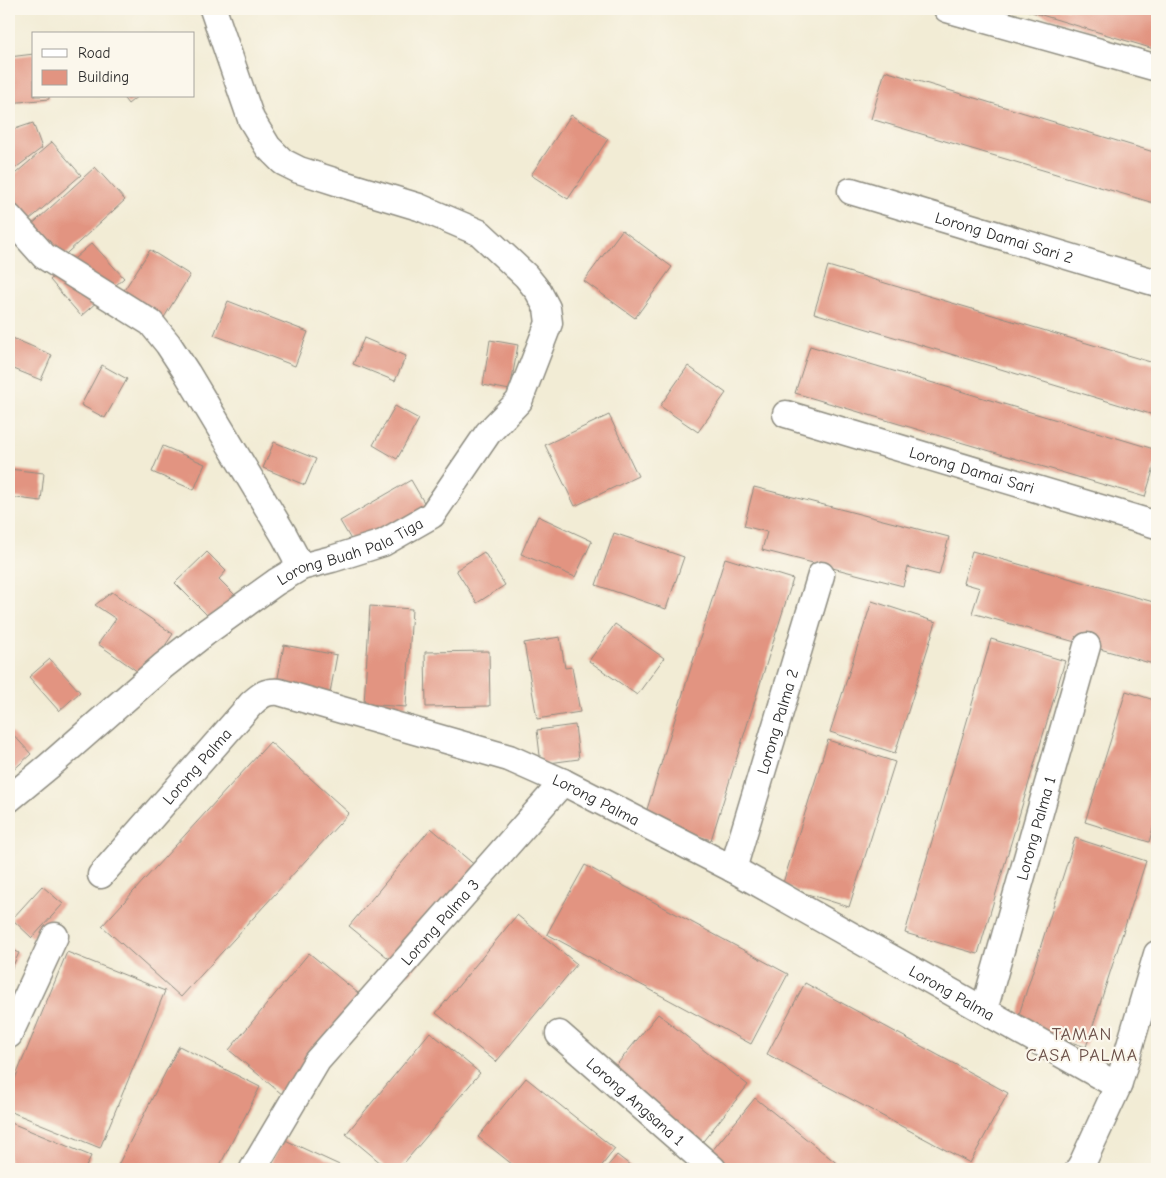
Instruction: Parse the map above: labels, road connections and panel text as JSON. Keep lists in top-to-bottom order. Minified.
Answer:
{"streets":{"street":["Lorong Damai Sari 2","Lorong Damai Sari","Lorong Buah Pala Tiga","Lorong Palma 2","Lorong Palma","Lorong Palma 1","Lorong Palma 3","Lorong Angsana 1"]},"crossings":[["Lorong Palma 2","Lorong Palma"],["Lorong Palma","Lorong Palma 1"],["Lorong Palma","Lorong Palma 3"]],"districts":["TAMAN CASA PALMA"],"legend":["Road","Building"]}
